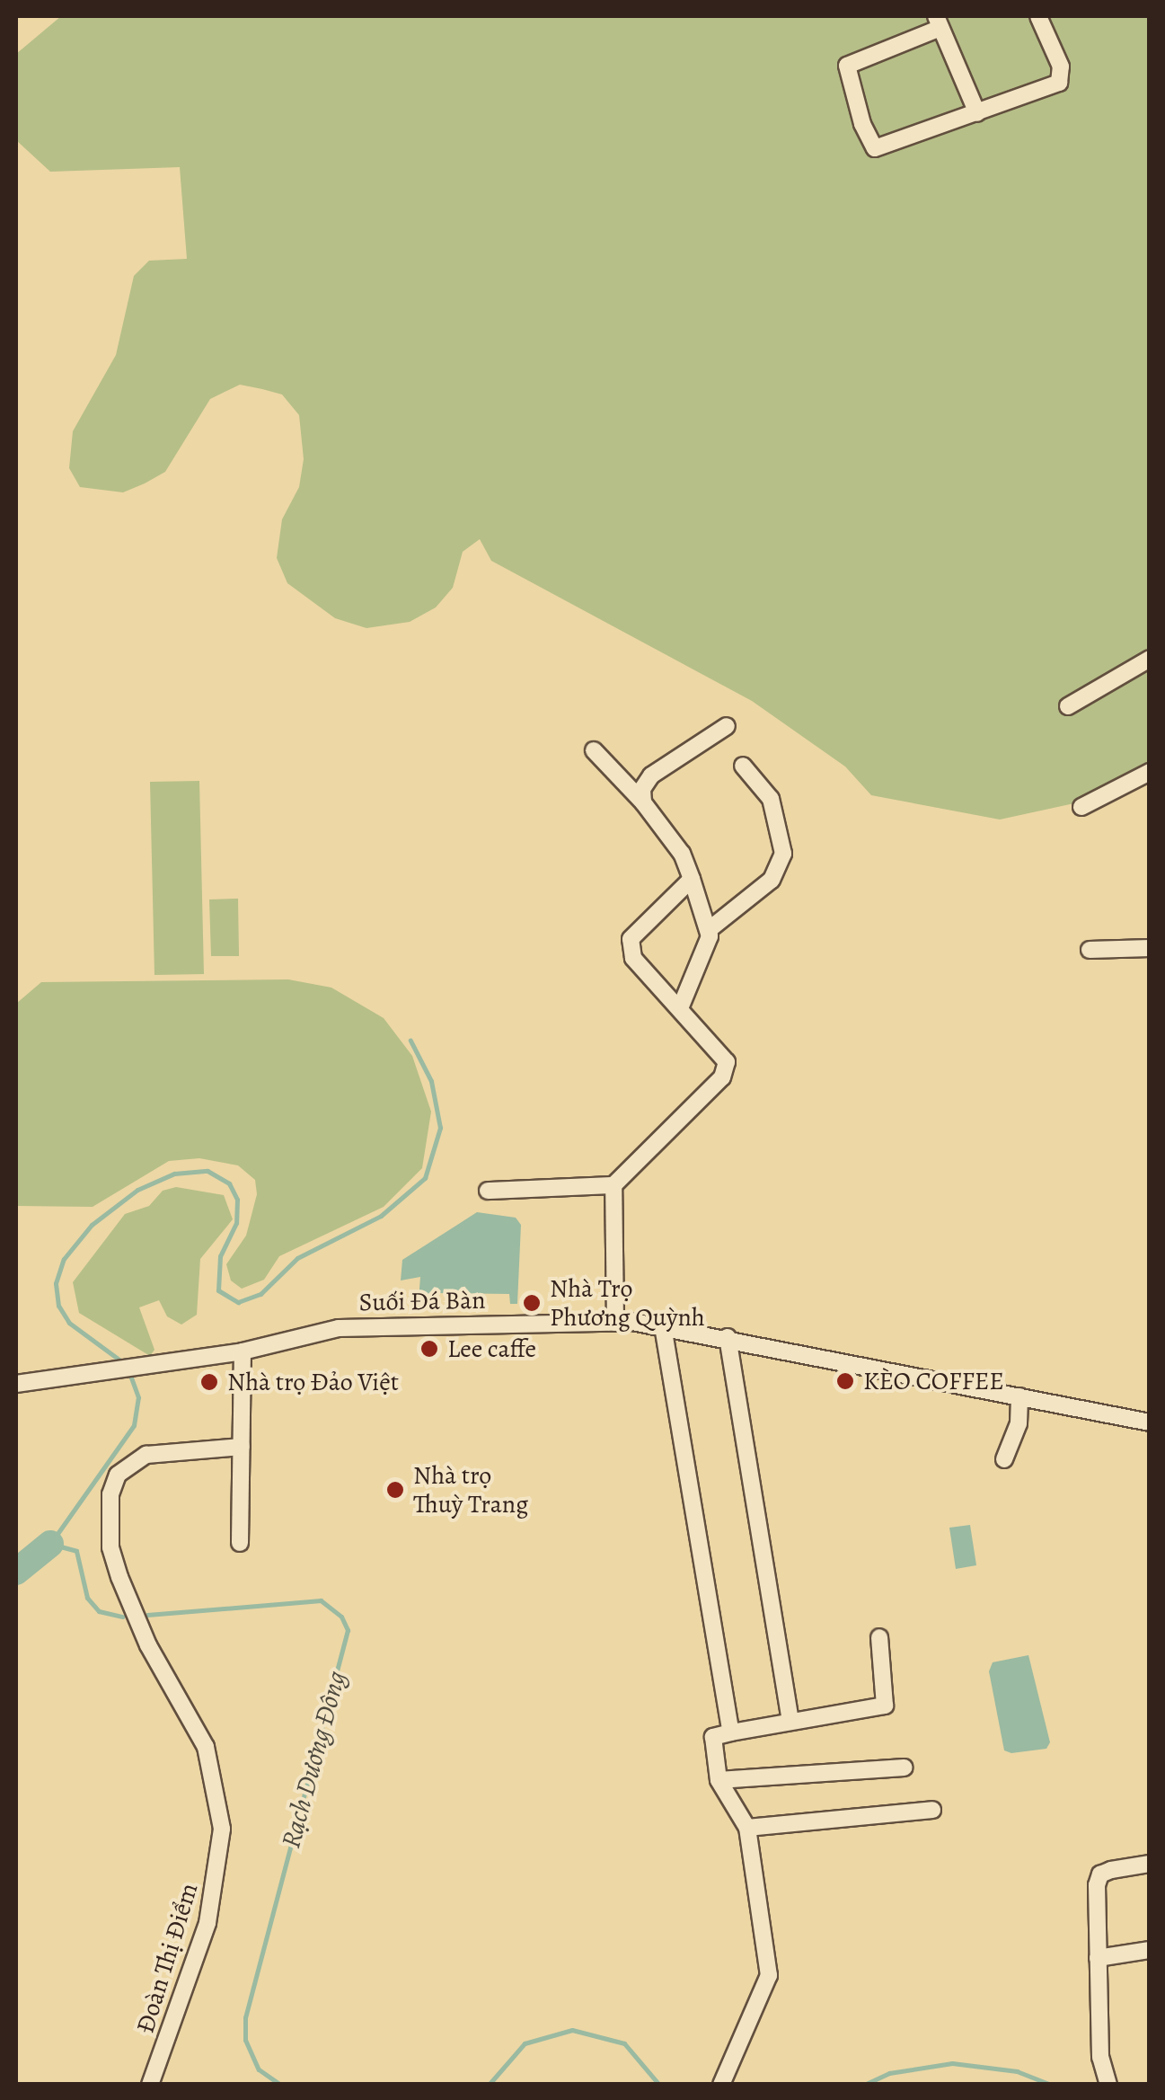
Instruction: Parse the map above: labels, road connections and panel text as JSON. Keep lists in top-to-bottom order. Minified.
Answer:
{"streets":{"street":["Suối Đá Bàn","Đoàn Thị Điểm"]},"water":["Rạch Dương Đông"],"places":["Nhà Trọ Phương Quỳnh","Lee caffe","KÈO COFFEE","Nhà trọ Đảo Việt","Nhà trọ Thuỳ Trang"]}
